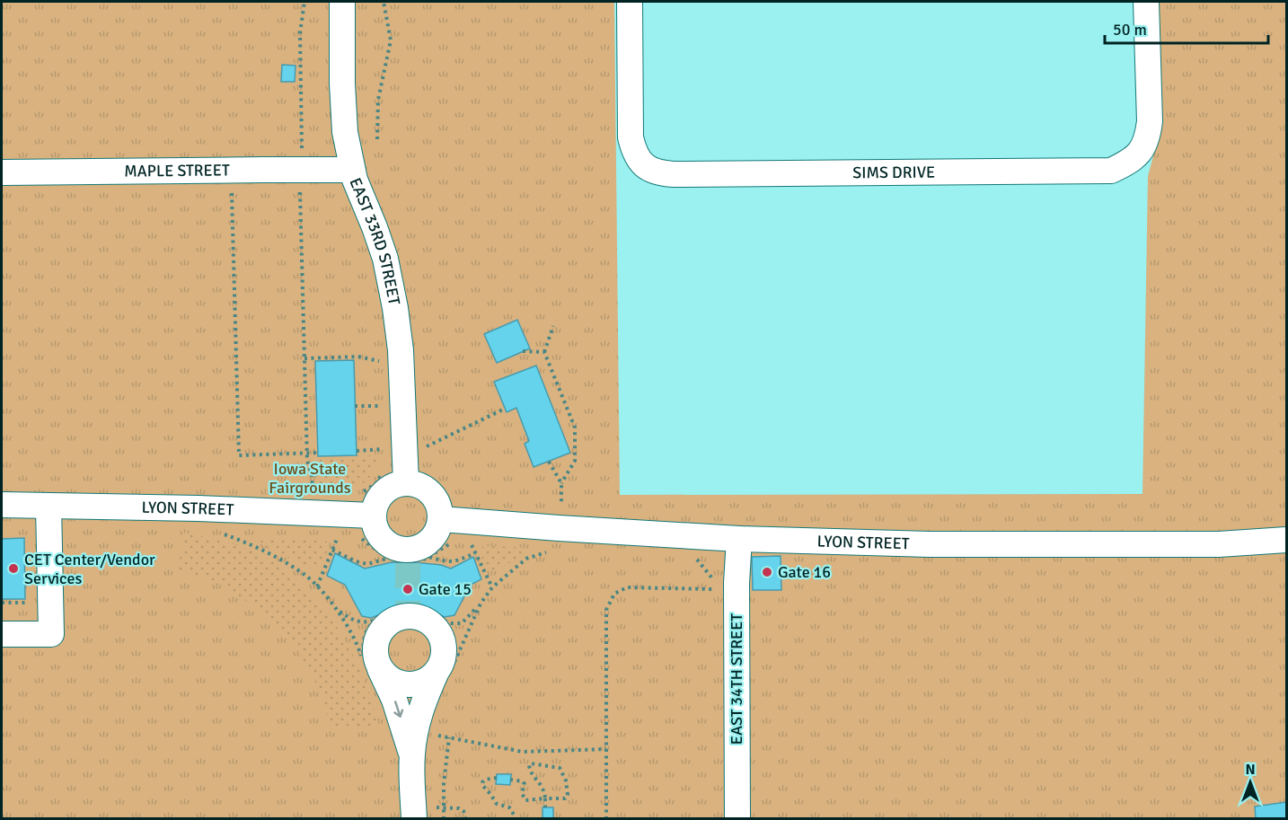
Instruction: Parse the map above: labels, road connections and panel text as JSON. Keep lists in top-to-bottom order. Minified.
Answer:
{"streets":{"street":["MAPLE STREET","SIMS DRIVE","EAST 33RD STREET","LYON STREET","EAST 34TH STREET"]},"crossings":[["MAPLE STREET","EAST 33RD STREET"],["EAST 33RD STREET","LYON STREET"],["LYON STREET","EAST 34TH STREET"]],"parks":["Iowa State Fairgrounds"],"places":["CET Center/Vendor Services","Gate 16","Gate 15"],"scale_bar":"50 m","north":"top"}
